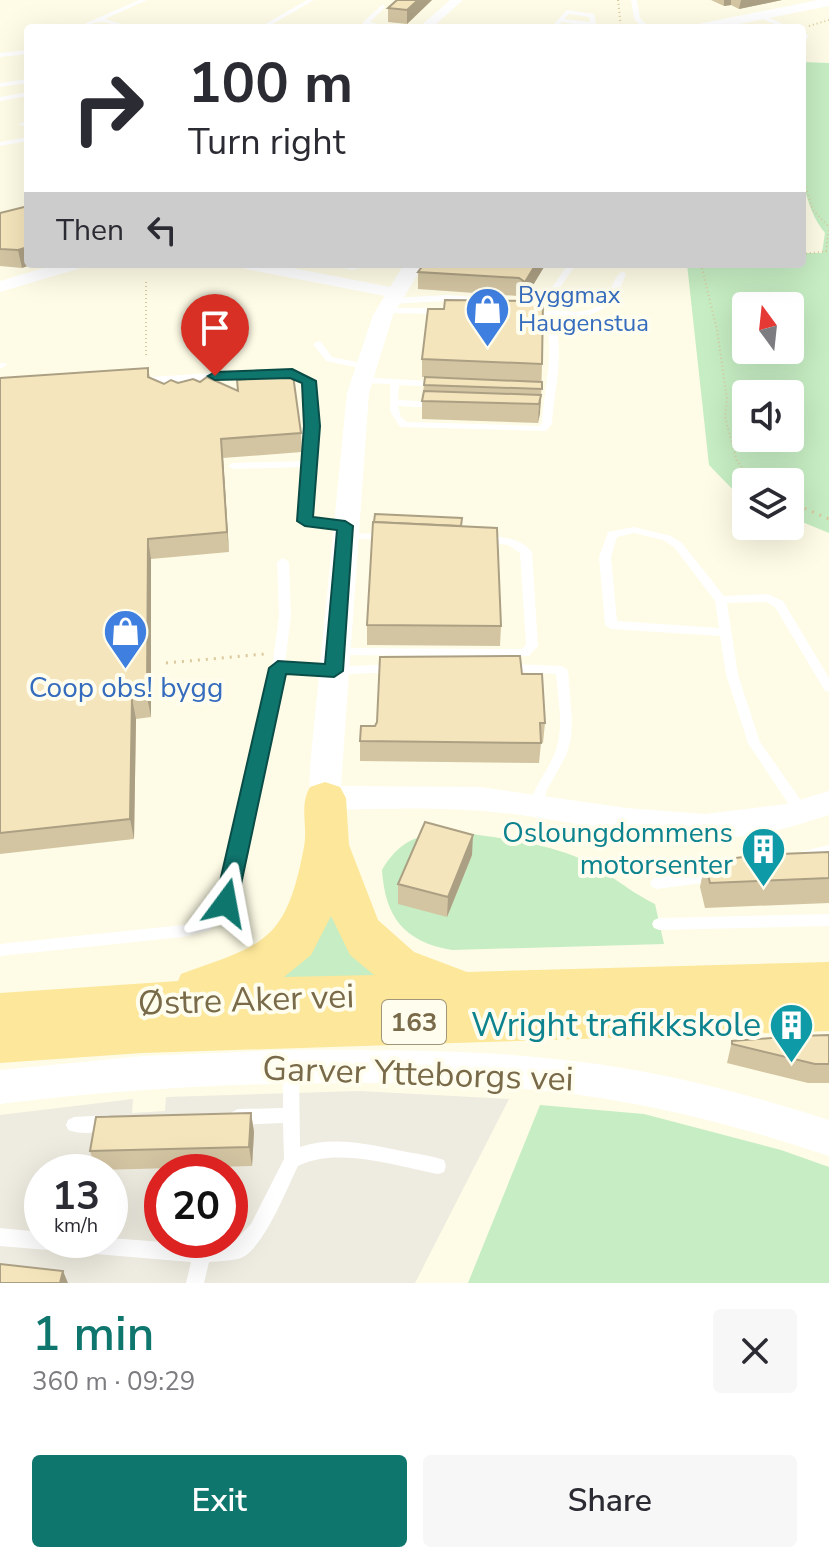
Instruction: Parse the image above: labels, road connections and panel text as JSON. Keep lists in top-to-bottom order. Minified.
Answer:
{"streets":{"highway":["Østre Aker vei","163"],"street":["Garver Ytteborgs vei"]},"places":{"shop":["Byggmax Haugenstua","Coop obs! bygg"],"building":["Osloungdommens motorsenter","Wright trafikkskole"]},"north":"top","page":{"turn":["100 m","Turn right"],"then":"Then","speed":"13 km/h","limit":"20","heading":["1 min","360 m · 09:29"],"buttons":["Exit","Share"]}}
